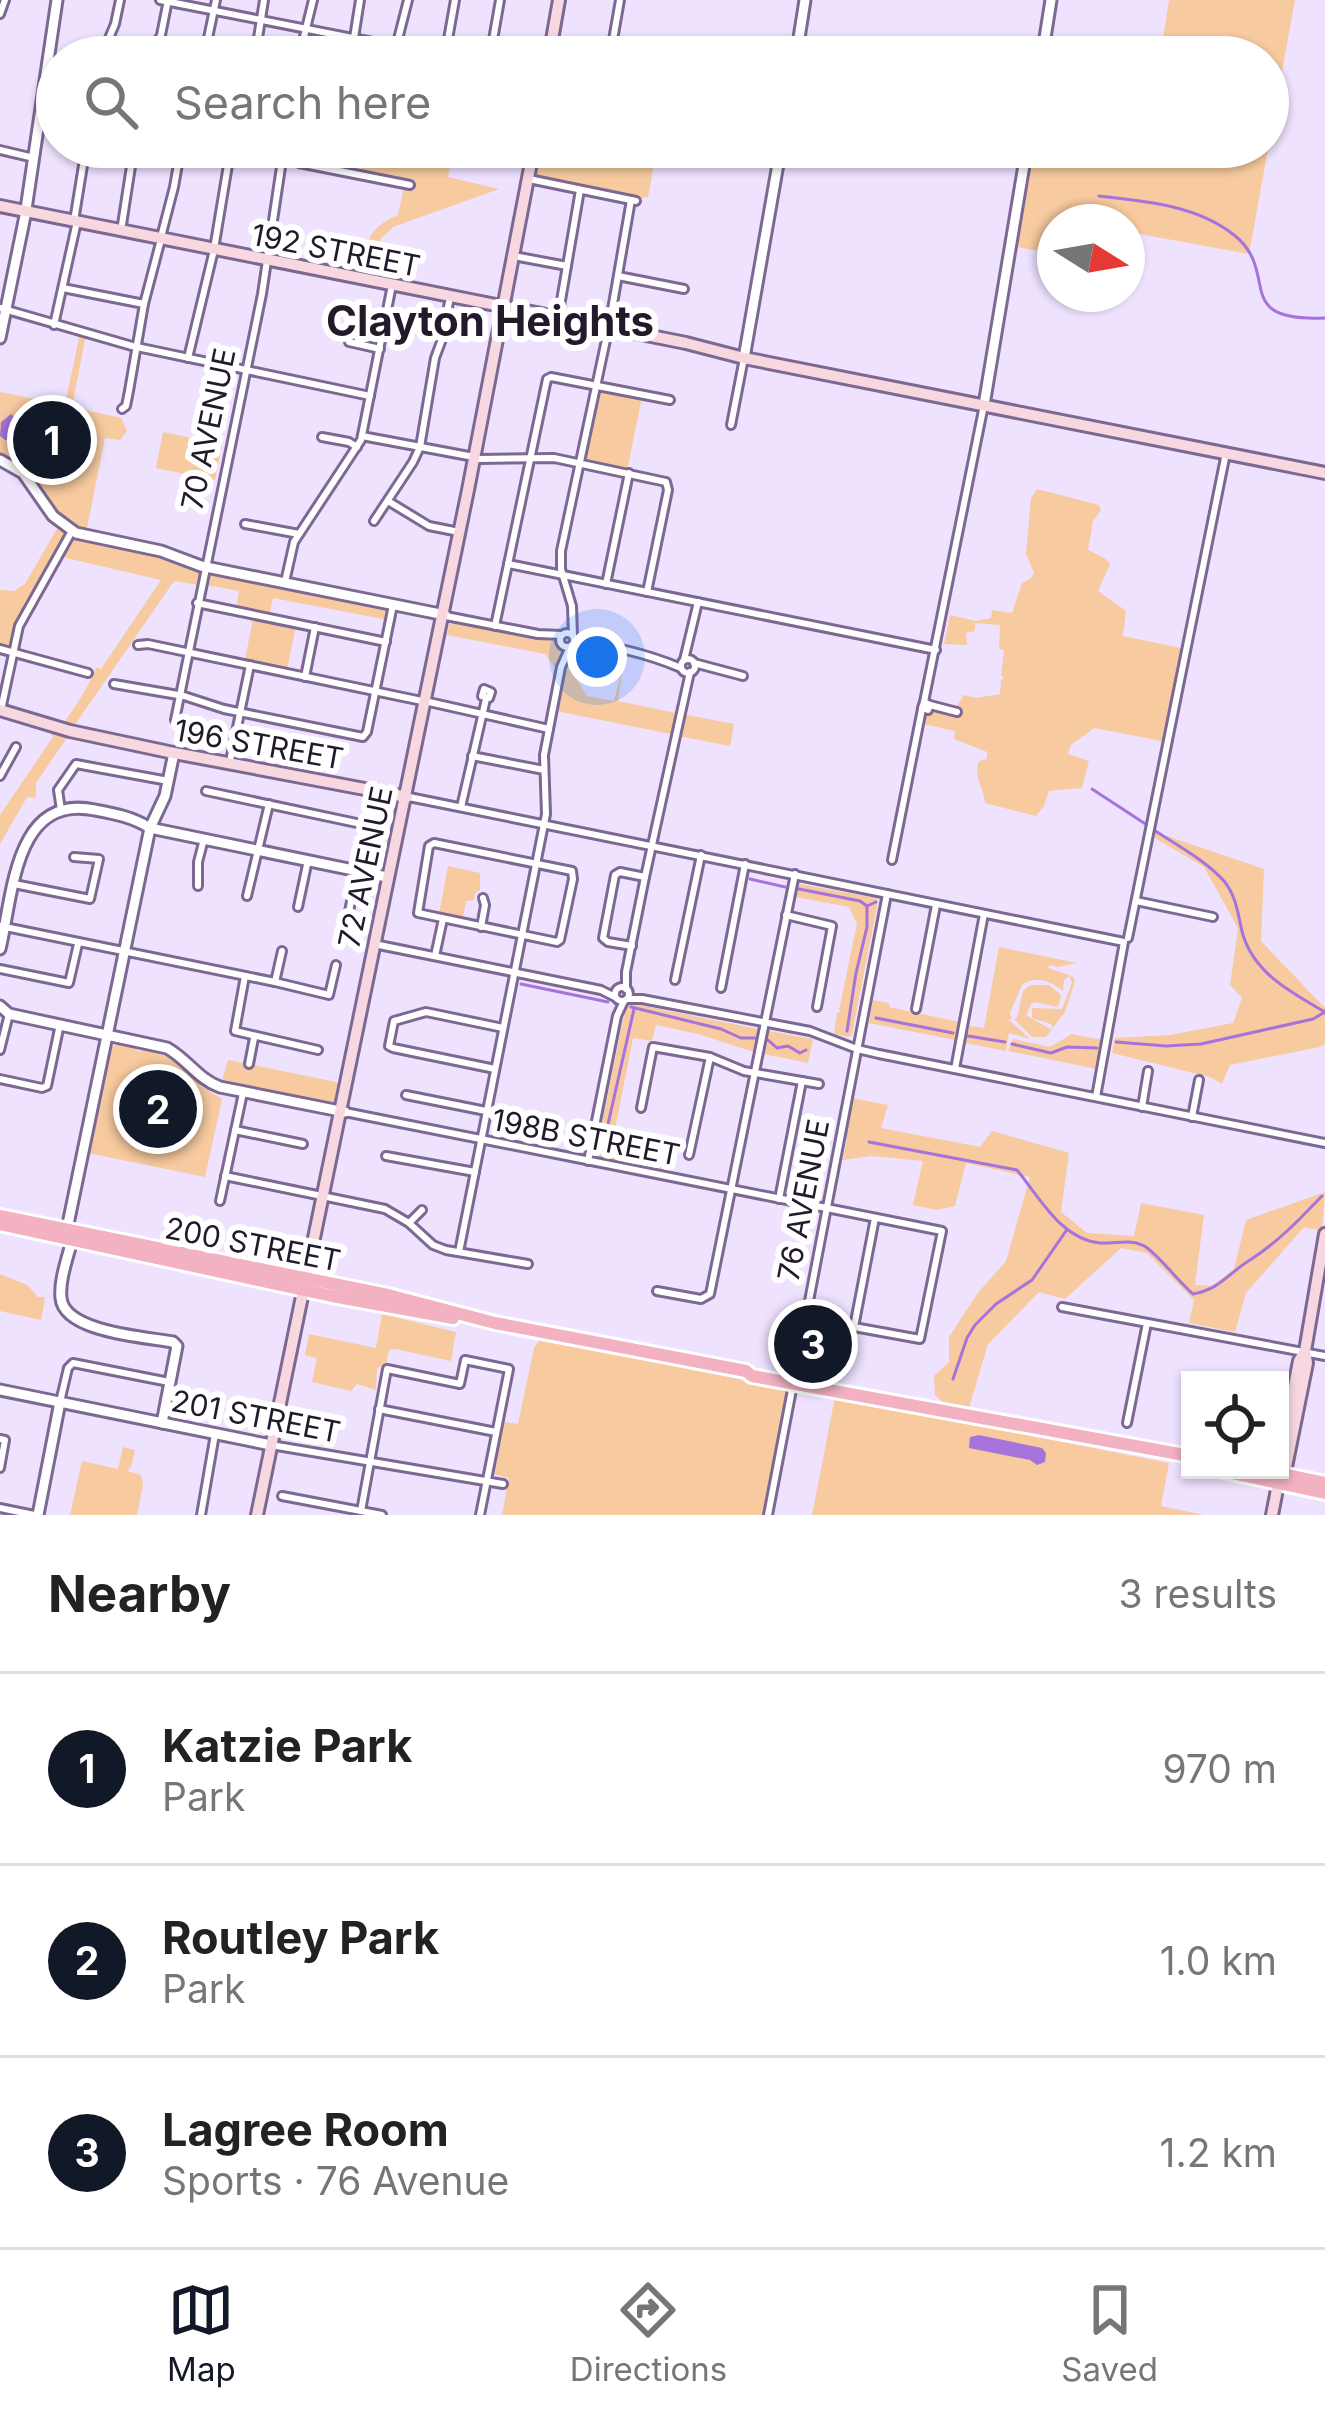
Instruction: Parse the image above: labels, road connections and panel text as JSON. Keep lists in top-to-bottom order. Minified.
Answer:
{"streets":{"main road":["192 STREET","196 STREET","72 AVENUE","200 STREET"],"street":["70 AVENUE","198B STREET","76 AVENUE","201 STREET"]},"crossings":[["192 STREET","70 AVENUE"],["192 STREET","72 AVENUE"],["196 STREET","72 AVENUE"],["72 AVENUE","198B STREET"],["72 AVENUE","200 STREET"],["72 AVENUE","201 STREET"],["198B STREET","76 AVENUE"],["76 AVENUE","200 STREET"]],"districts":["Clayton Heights"],"north":"right","page":{"search":"Search here","pins":["1","2","3"],"heading":["Nearby","3 results"],"list":[{"mark":"1","name":"Katzie Park","note":"Park","value":"970 m"},{"mark":"2","name":"Routley Park","note":"Park","value":"1.0 km"},{"mark":"3","name":"Lagree Room","note":"Sports · 76 Avenue","value":"1.2 km"}],"nav":["Map","Directions","Saved"]}}
